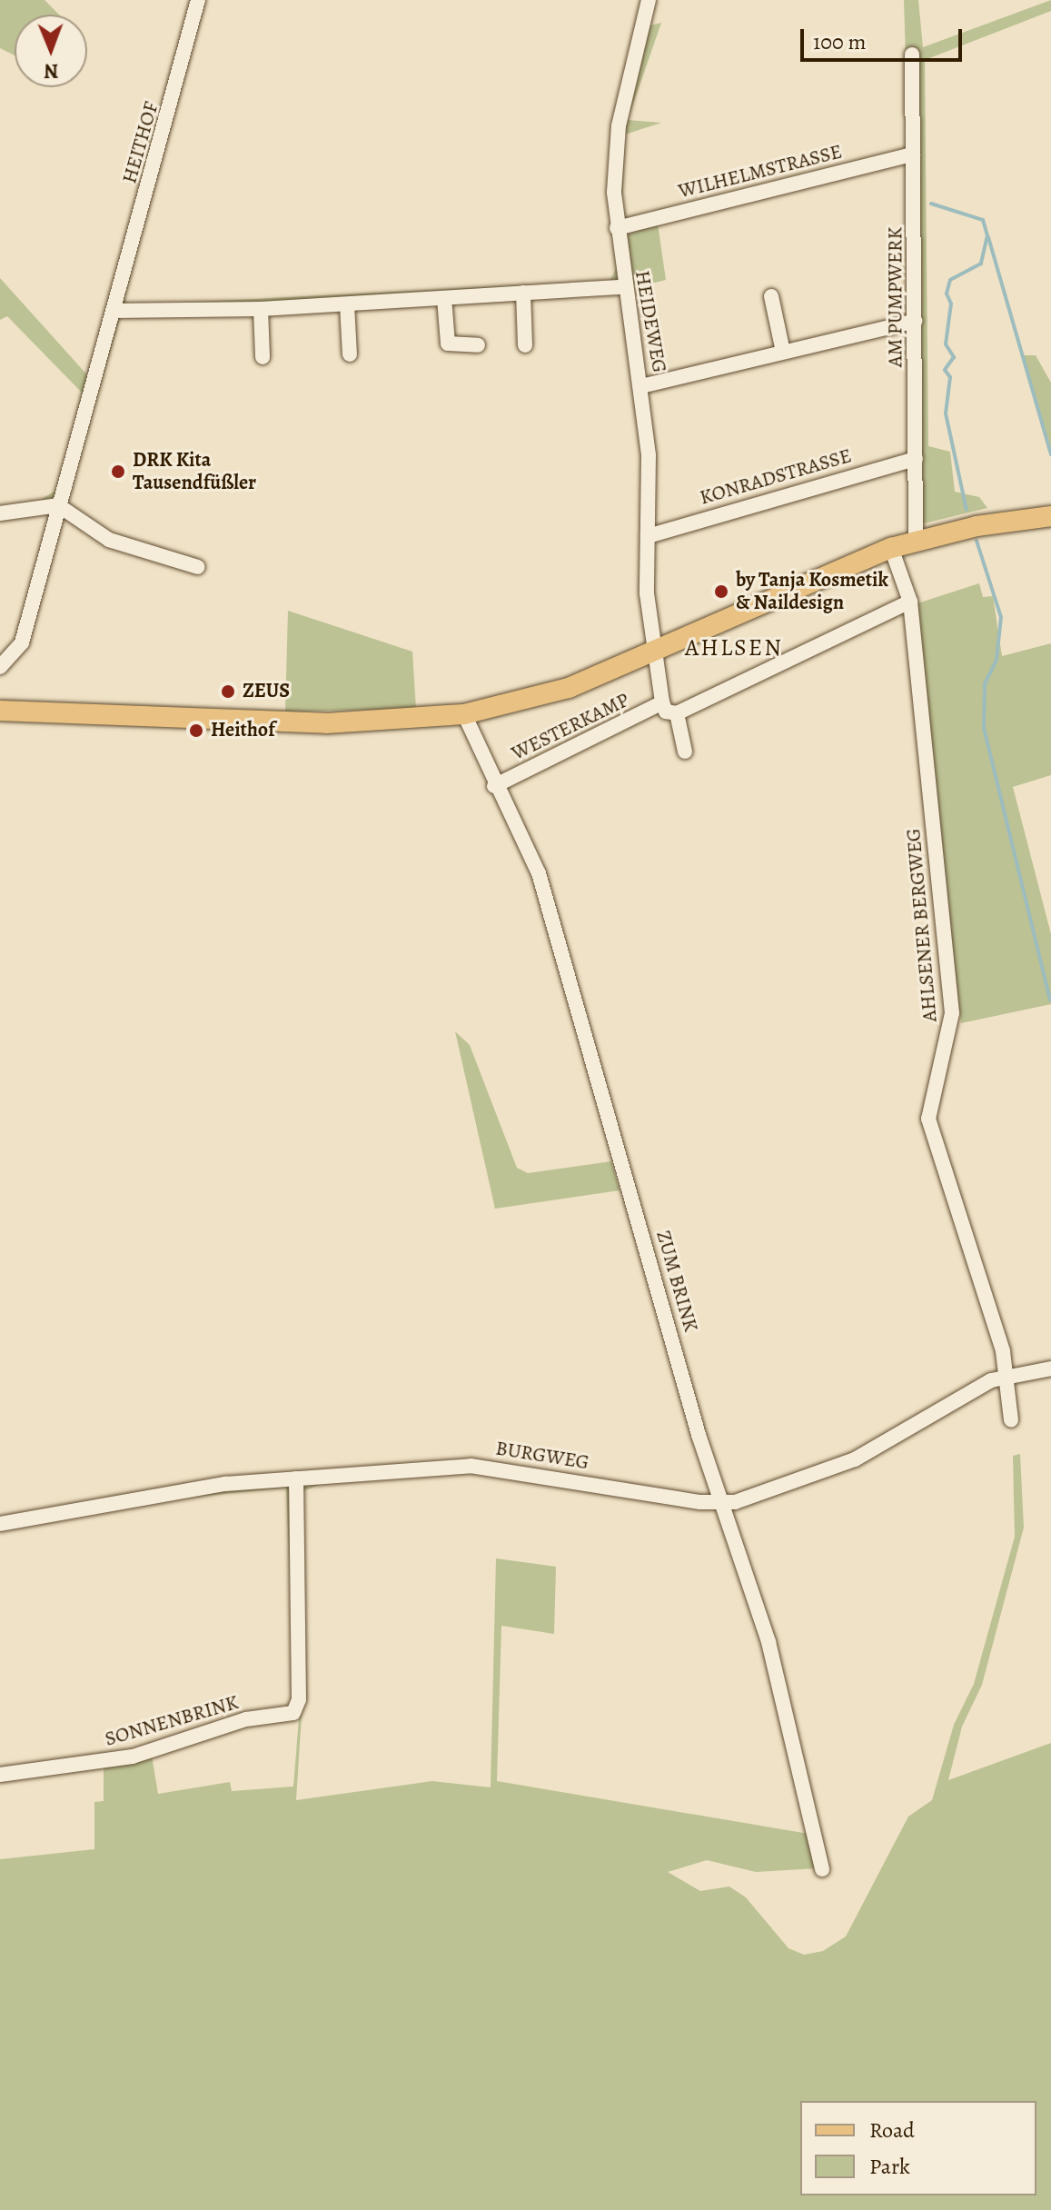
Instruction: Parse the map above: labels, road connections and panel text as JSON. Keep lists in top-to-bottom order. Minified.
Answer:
{"streets":{"street":["HEITHOF","WILHELMSTRASSE","AM PUMPWERK","HEIDEWEG","KONRADSTRASSE","WESTERKAMP","AHLSENER BERGWEG","ZUM BRINK","BURGWEG","SONNENBRINK"]},"crossings":[["WILHELMSTRASSE","AM PUMPWERK"],["WILHELMSTRASSE","HEIDEWEG"],["AM PUMPWERK","KONRADSTRASSE"],["HEIDEWEG","KONRADSTRASSE"],["HEIDEWEG","WESTERKAMP"],["WESTERKAMP","ZUM BRINK"],["AHLSENER BERGWEG","BURGWEG"],["ZUM BRINK","BURGWEG"],["BURGWEG","SONNENBRINK"]],"districts":["AHLSEN"],"places":["DRK Kita Tausendfüßler","by Tanja Kosmetik & Naildesign","ZEUS","Heithof"],"legend":["Road","Park"],"scale_bar":"100 m","north":"bottom"}
